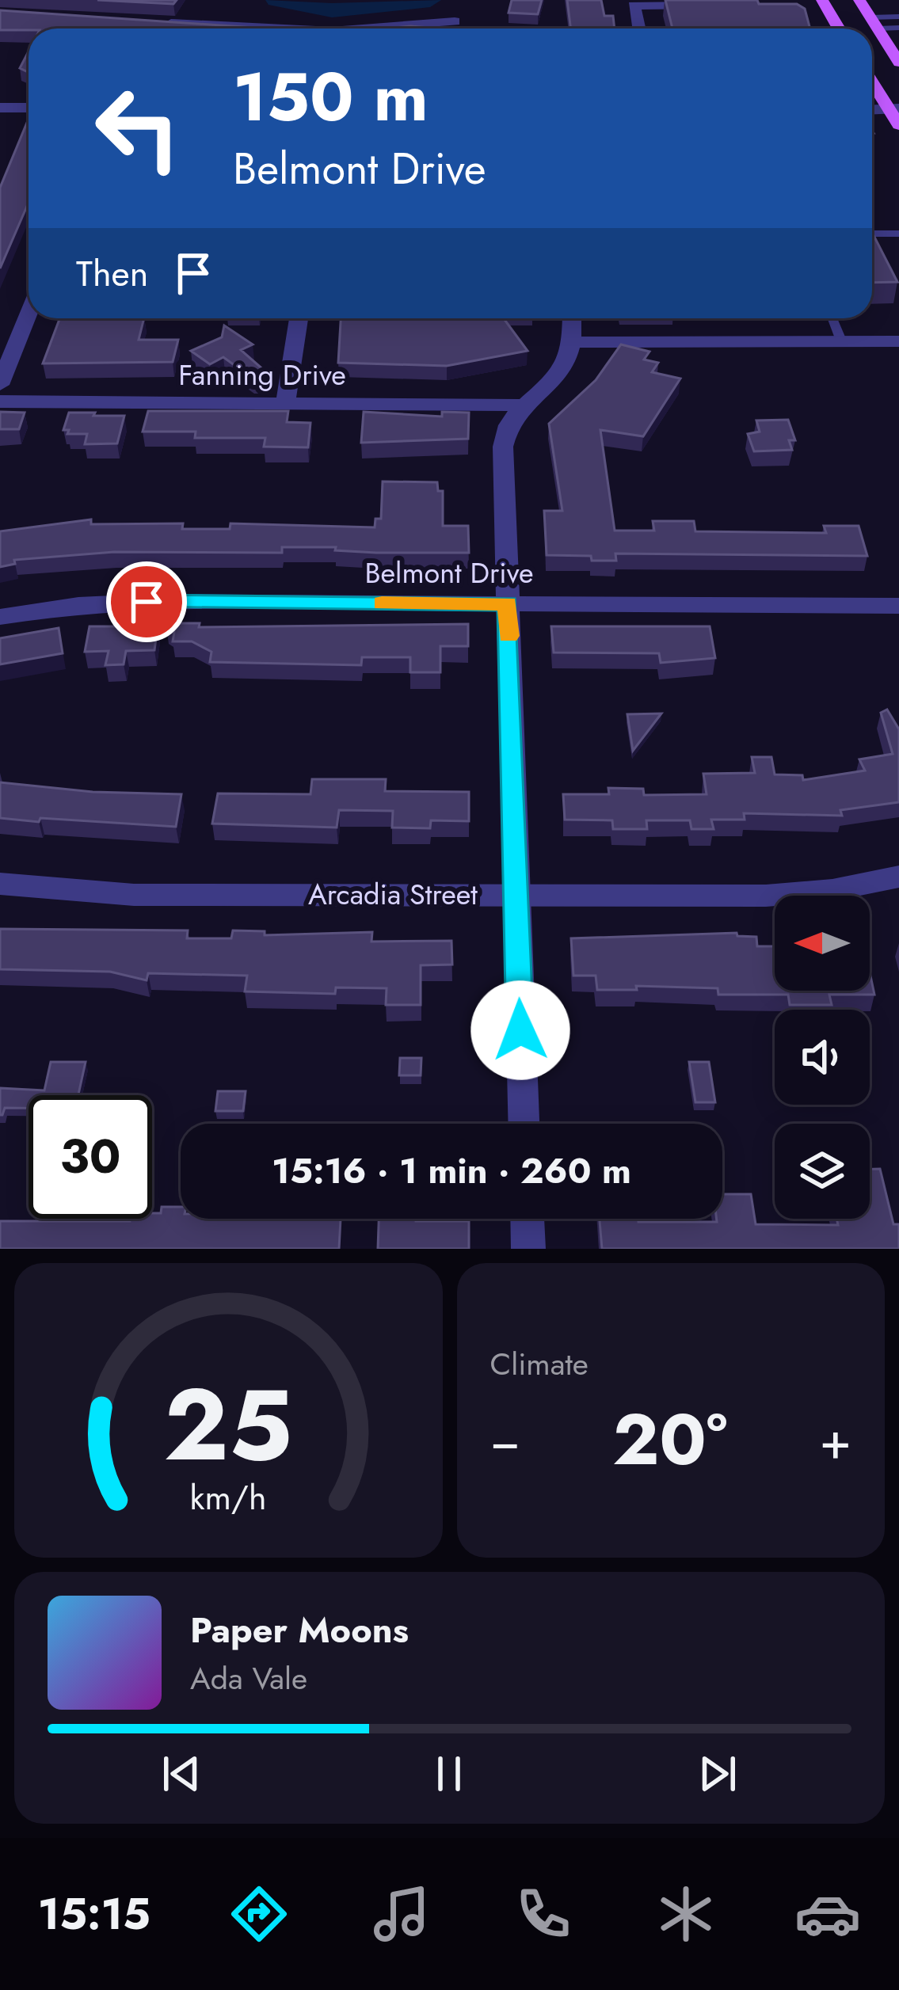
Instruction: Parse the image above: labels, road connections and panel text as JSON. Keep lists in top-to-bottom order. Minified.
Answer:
{"streets":{"street":["Fanning Drive","Belmont Drive","Arcadia Street"]},"north":"left","page":{"turn":["150 m","Belmont Drive"],"then":"Then","limit":"30","trip":"15:16 · 1 min · 260 m","tile":"Climate","heat":["−","20°","+"],"song":["Paper Moons","Ada Vale"],"tabs":"15:15","gauge":["25","km/h"]}}
